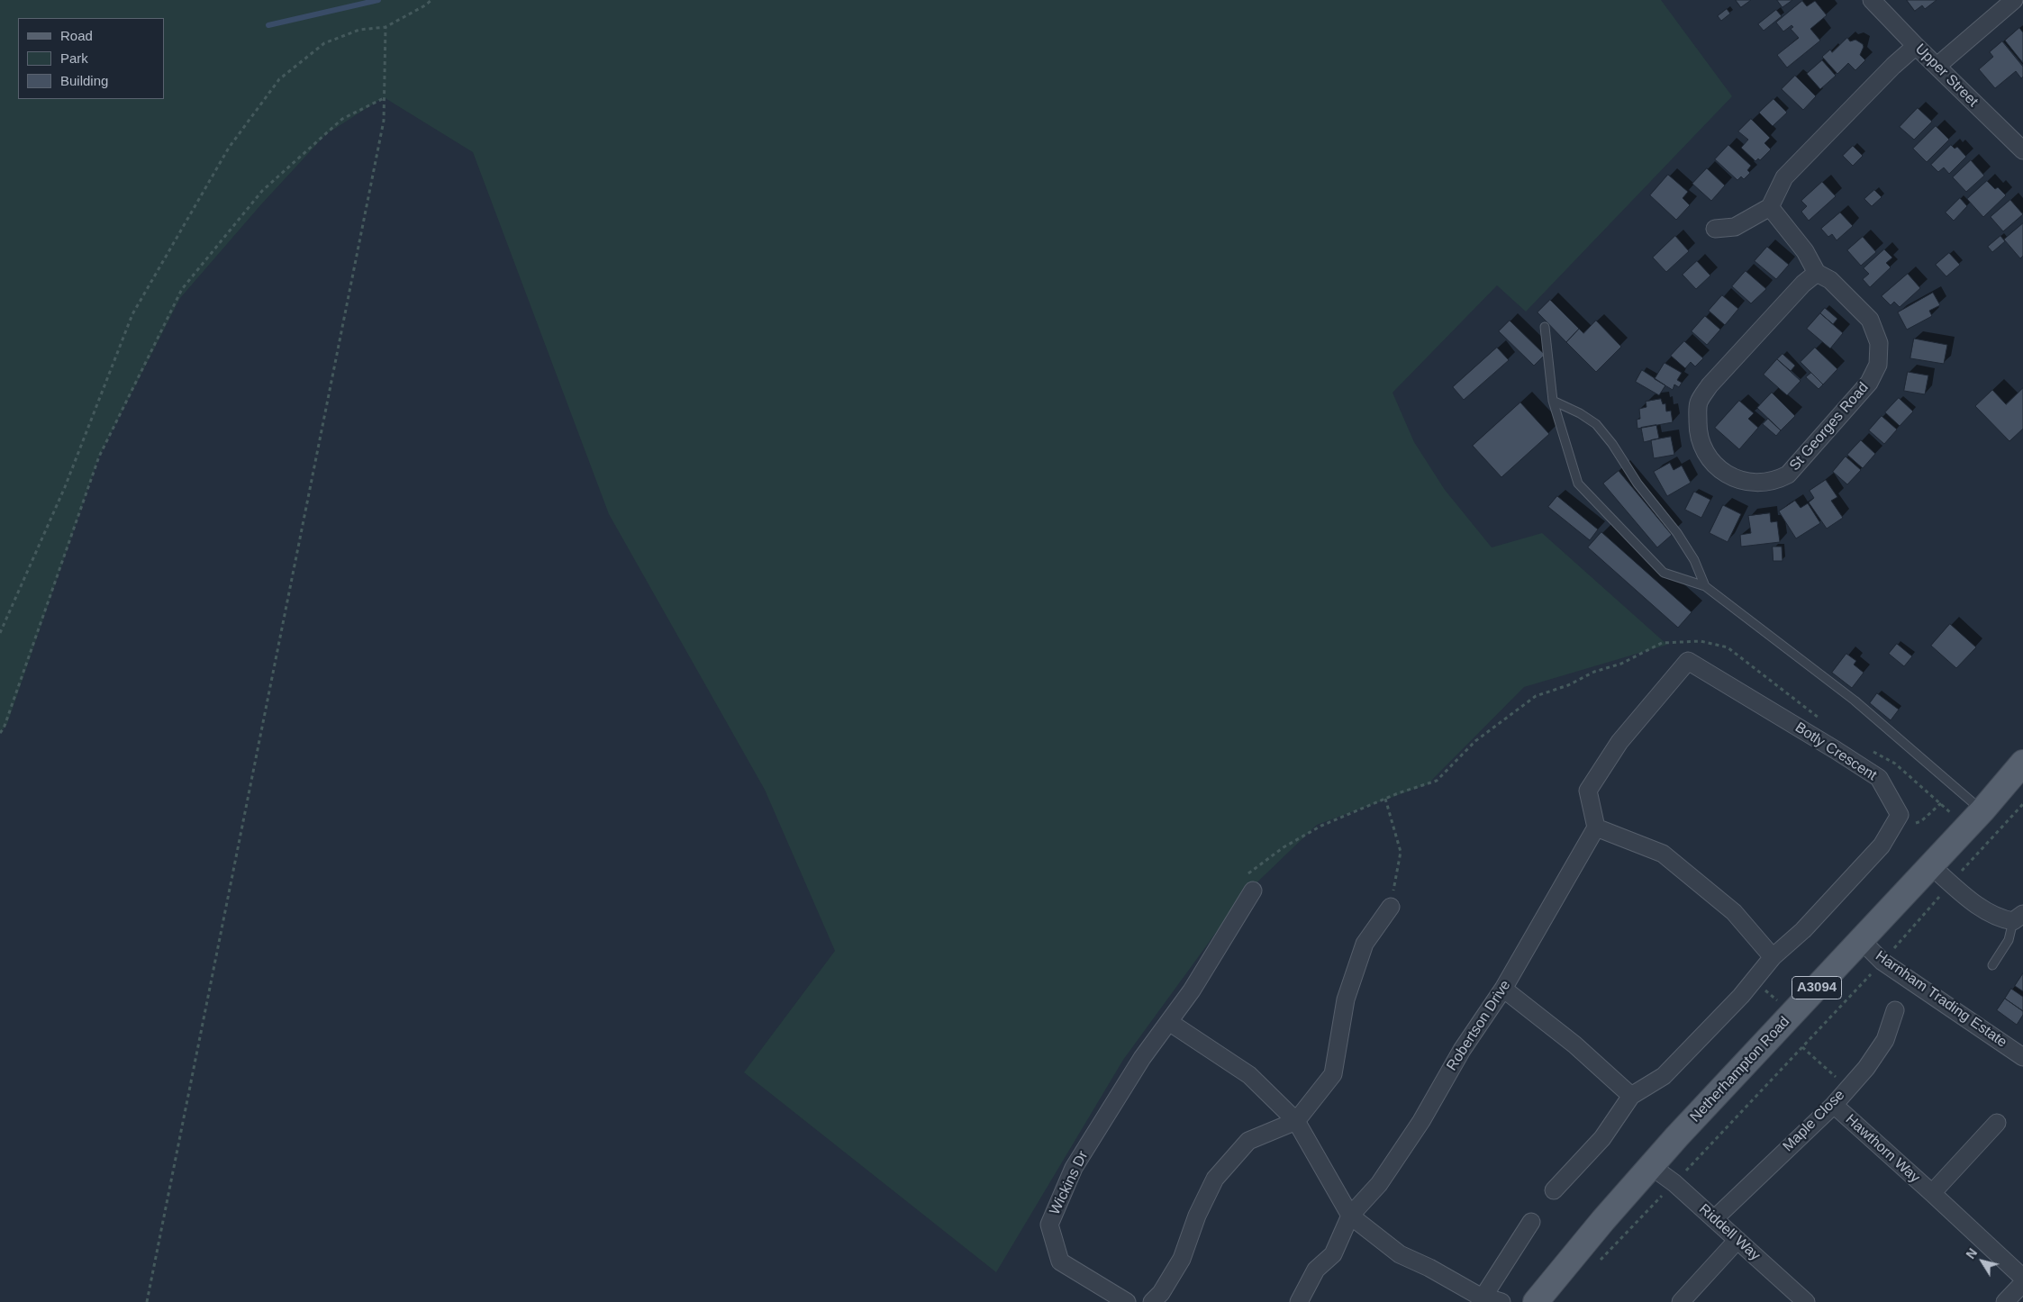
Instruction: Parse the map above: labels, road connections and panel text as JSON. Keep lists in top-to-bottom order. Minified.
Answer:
{"streets":{"main road":["A3094","Netherhampton Road"],"street":["Upper Street","St Georges Road","Botly Crescent","Harnham Trading Estate","Robertson Drive","Maple Close","Hawthorn Way","Wickins Dr","Riddell Way"]},"crossings":[["Botly Crescent","Robertson Drive"],["Harnham Trading Estate","Netherhampton Road"],["Netherhampton Road","Riddell Way"],["Maple Close","Hawthorn Way"],["Maple Close","Riddell Way"]],"legend":["Road","Park","Building"],"north":"top left"}
